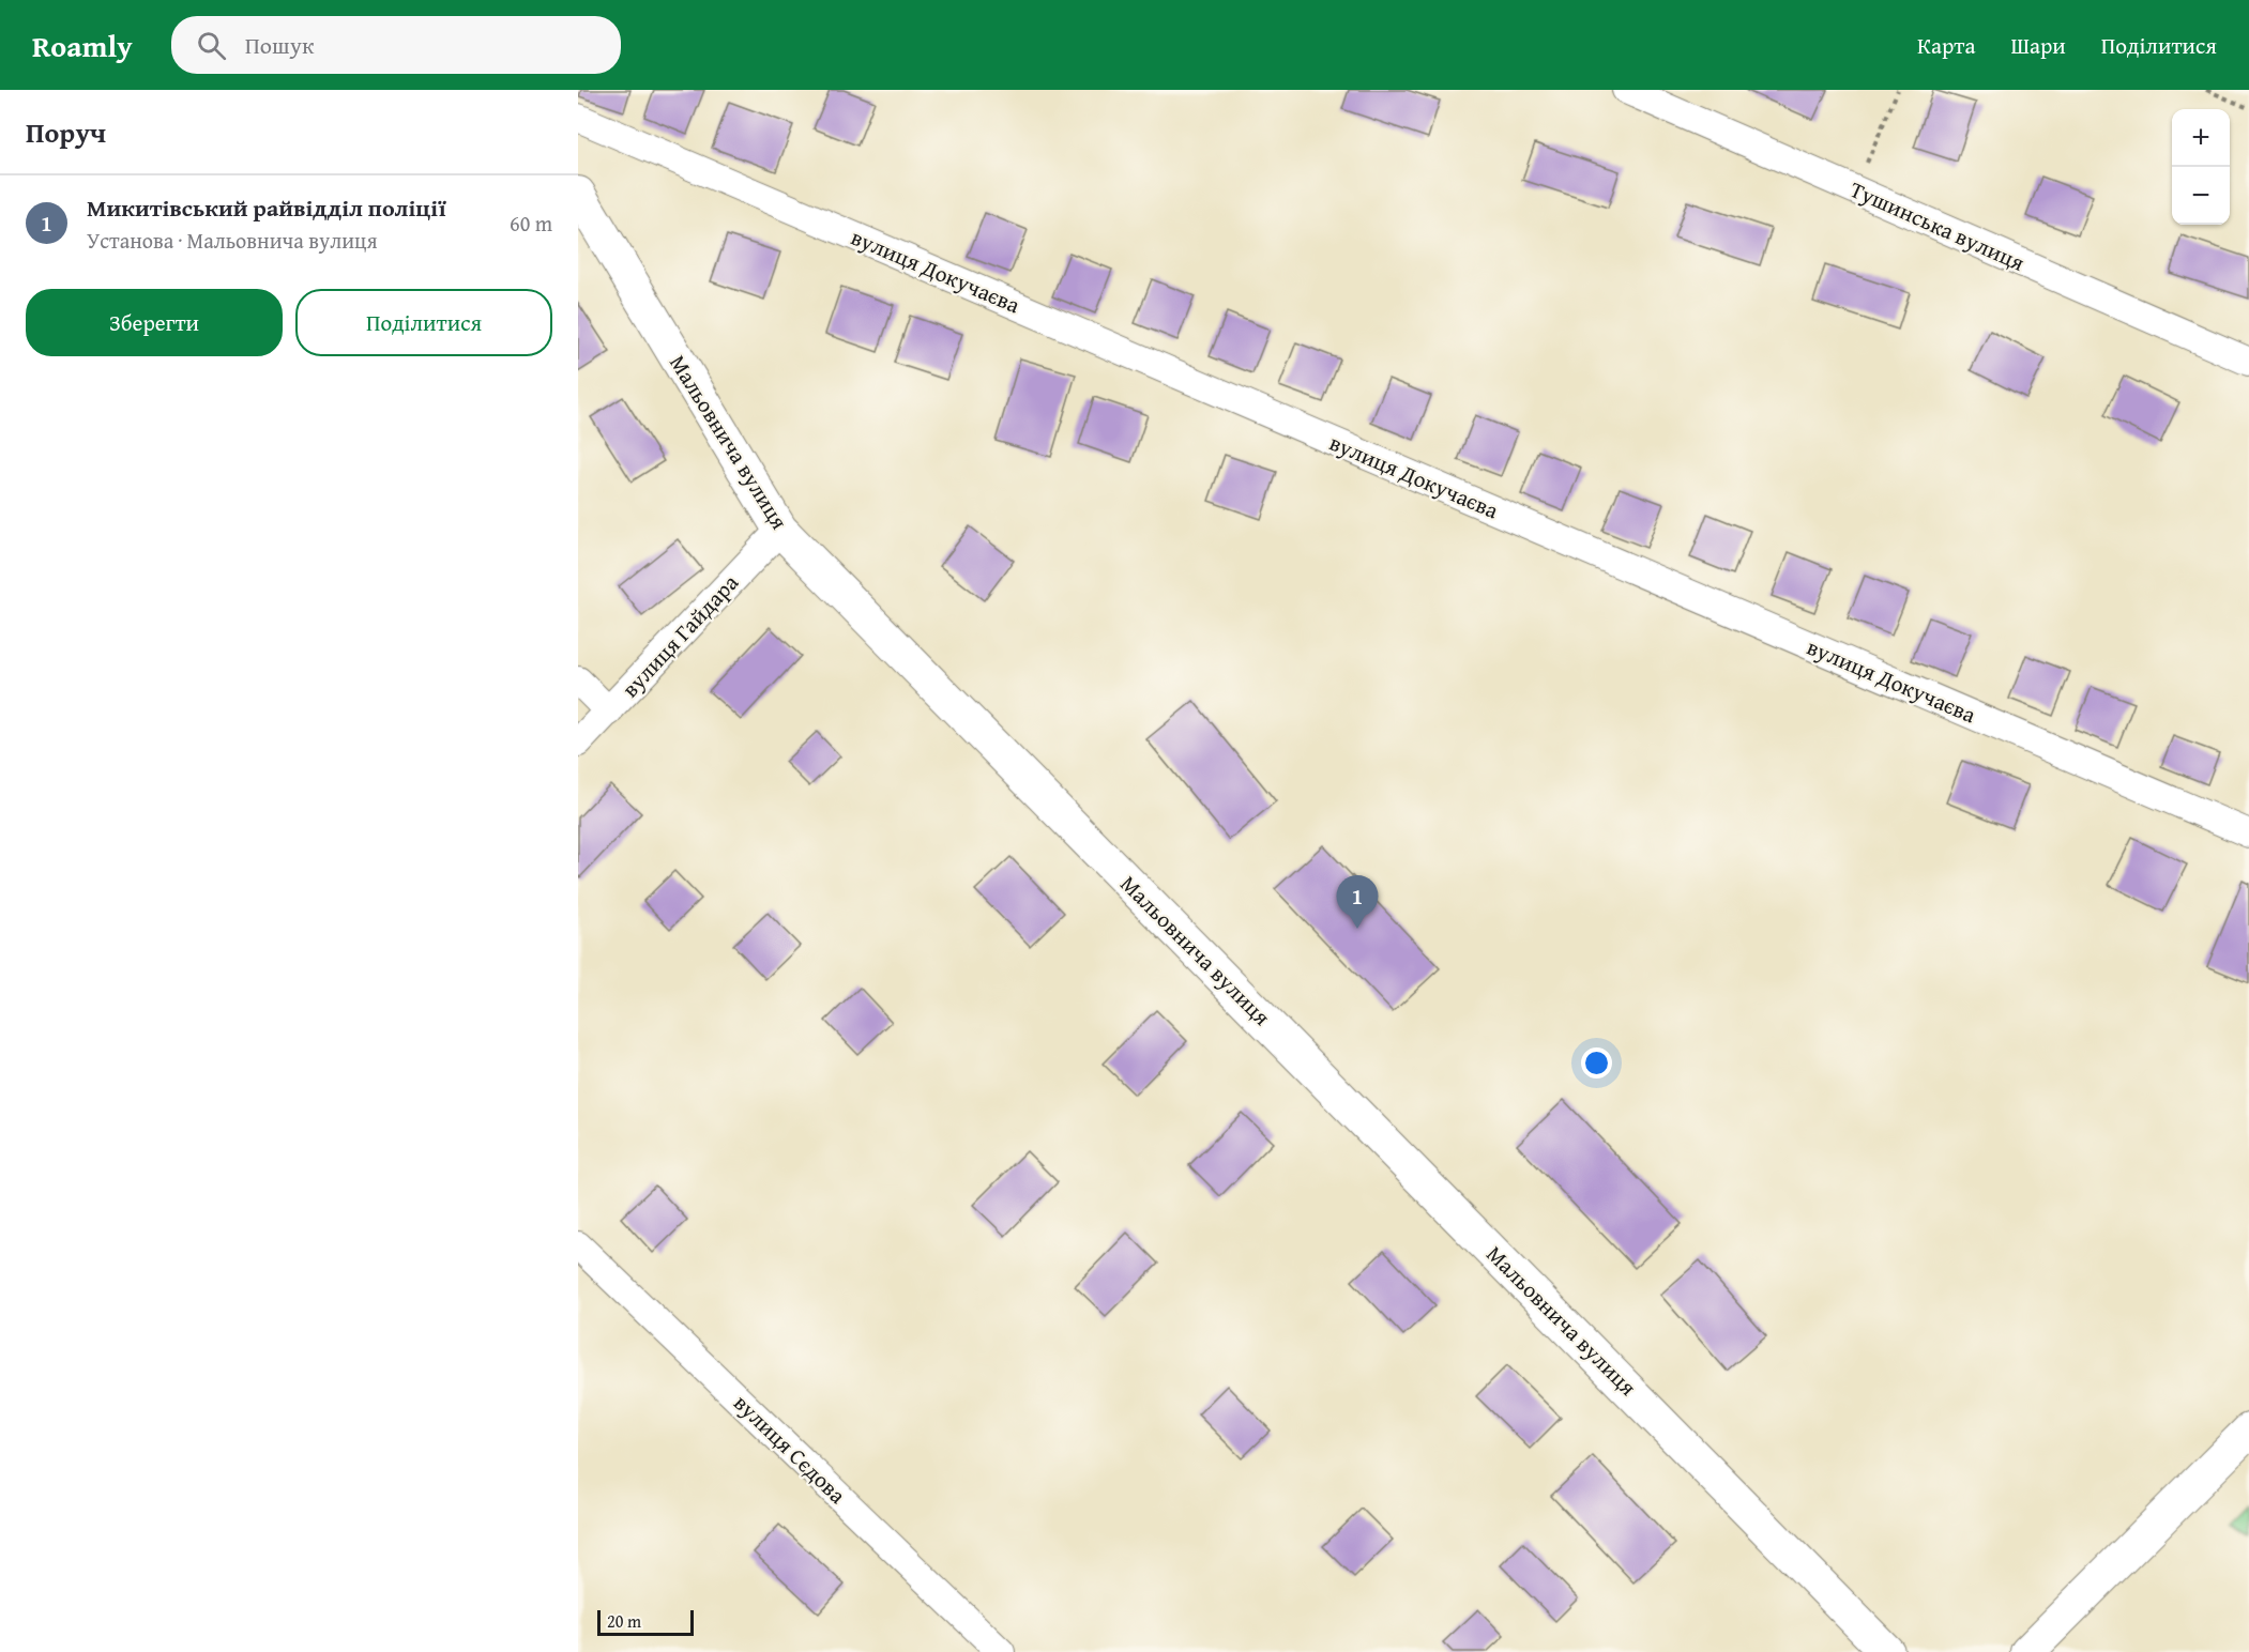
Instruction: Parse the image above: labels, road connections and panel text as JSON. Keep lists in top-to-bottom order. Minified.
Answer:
{"streets":{"street":["Тушинська вулиця","вулиця Докучаєва","Мальовнича вулиця","вулиця Гайдара","вулиця Сєдова"]},"crossings":[["Мальовнича вулиця","вулиця Гайдара"]],"scale_bar":"20 m","page":{"header":"Roamly","search":"Пошук","nav":["Карта","Шари","Поділитися"],"heading":"Поруч","map_buttons":["+","−"],"list":[{"mark":"1","name":"Микитівський райвідділ поліції","note":"Установа · Мальовнича вулиця","value":"60 m"}],"buttons":["Зберегти","Поділитися"],"pins":"1","scale":"20 m"}}
